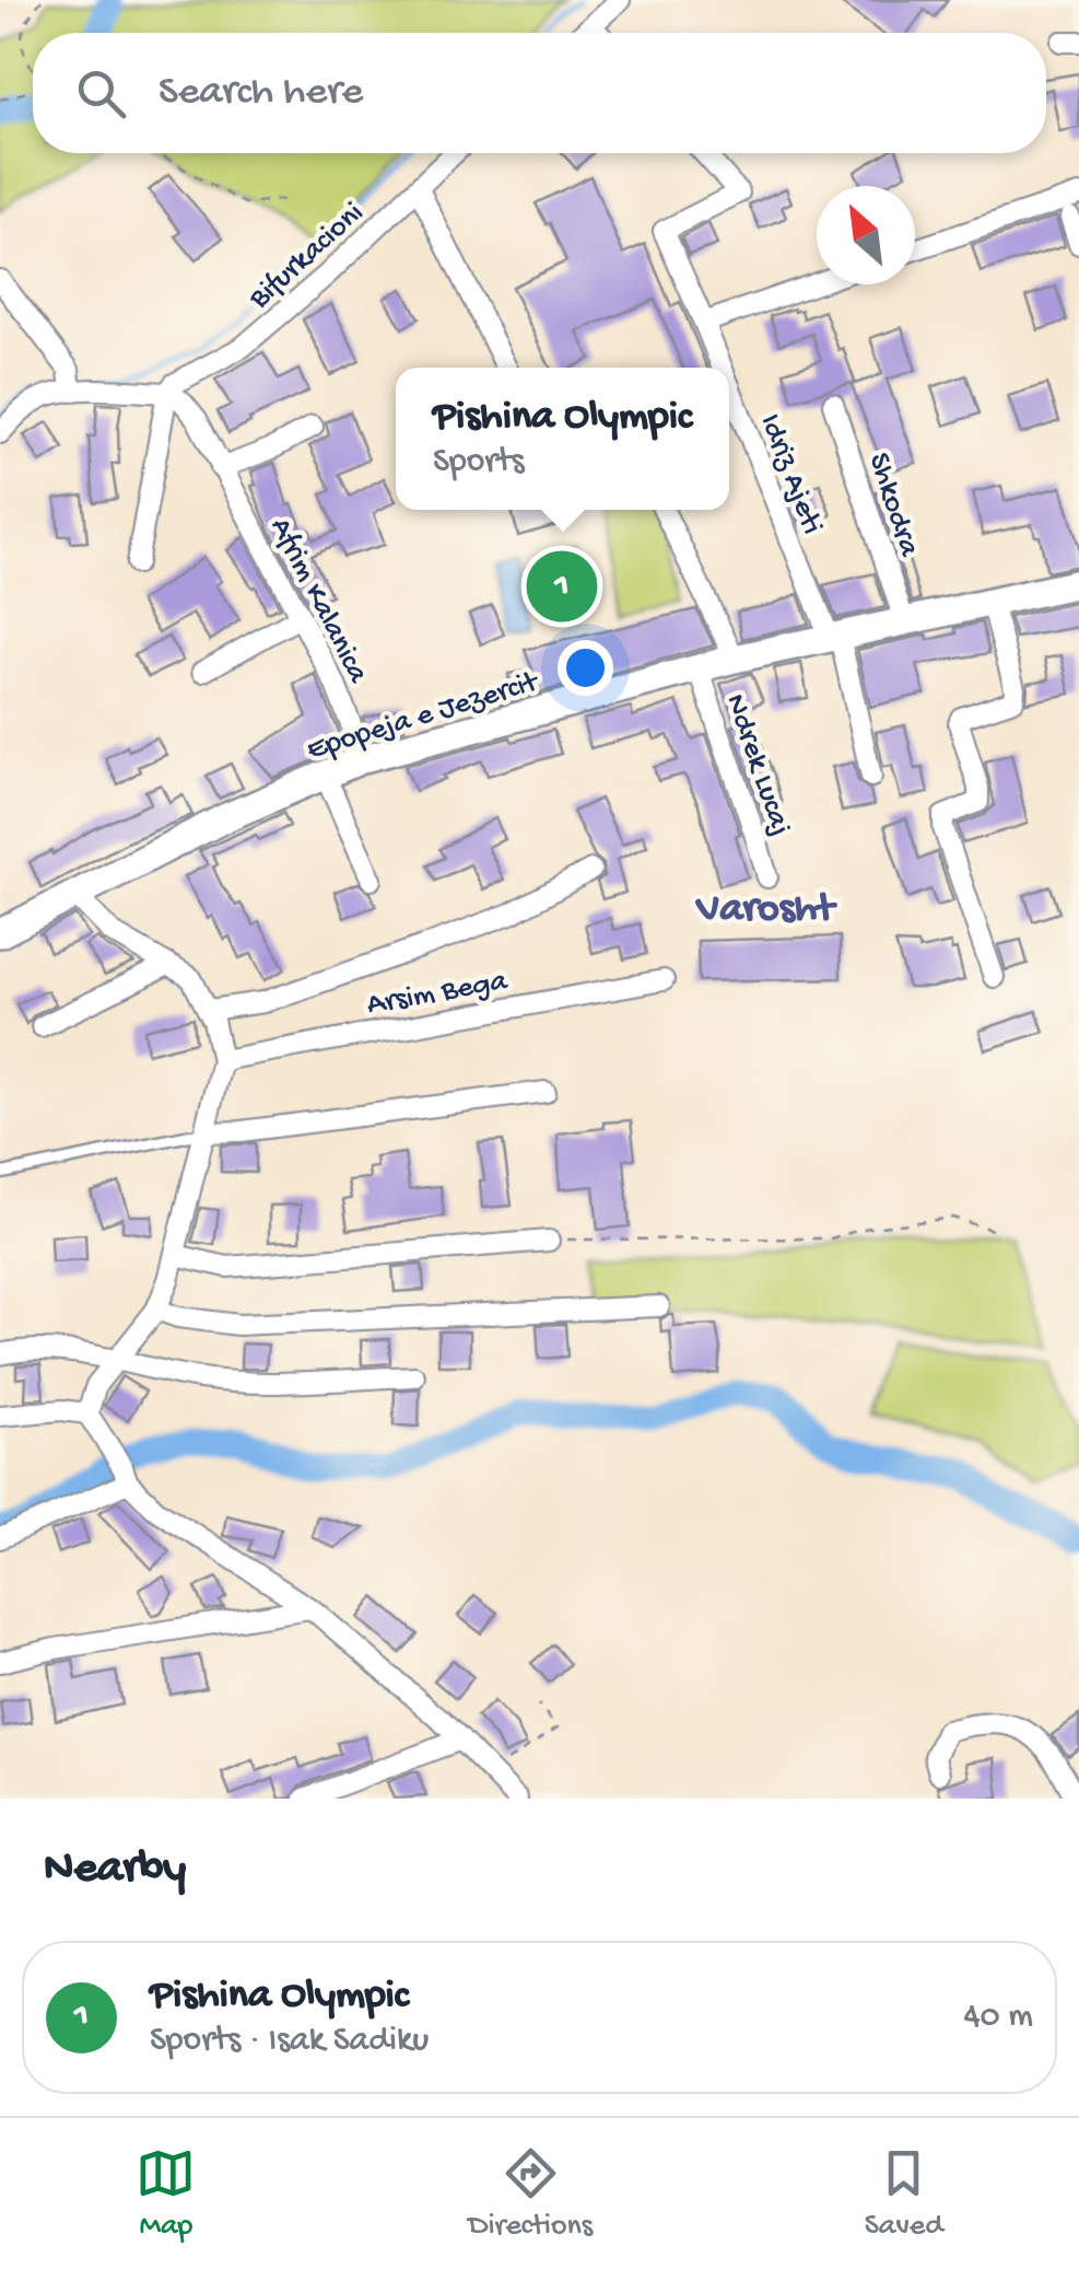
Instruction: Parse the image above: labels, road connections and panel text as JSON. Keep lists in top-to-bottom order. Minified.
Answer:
{"streets":{"main road":["Epopeja e Jezercit"],"street":["Bifurkacioni","Idriz Ajeti","Shkodra","Afrim Kalanica","Ndrek Lucaj","Arsim Bega"]},"crossings":[["Bifurkacioni","Afrim Kalanica"],["Idriz Ajeti","Epopeja e Jezercit"],["Shkodra","Epopeja e Jezercit"],["Afrim Kalanica","Epopeja e Jezercit"],["Epopeja e Jezercit","Ndrek Lucaj"]],"districts":["Varosht"],"north":"top left","page":{"search":"Search here","popup":["Pishina Olympic","Sports"],"pins":"1","heading":"Nearby","list":[{"mark":"1","name":"Pishina Olympic","note":"Sports · Isak Sadiku","value":"40 m"}],"nav":["Map","Directions","Saved"]}}
